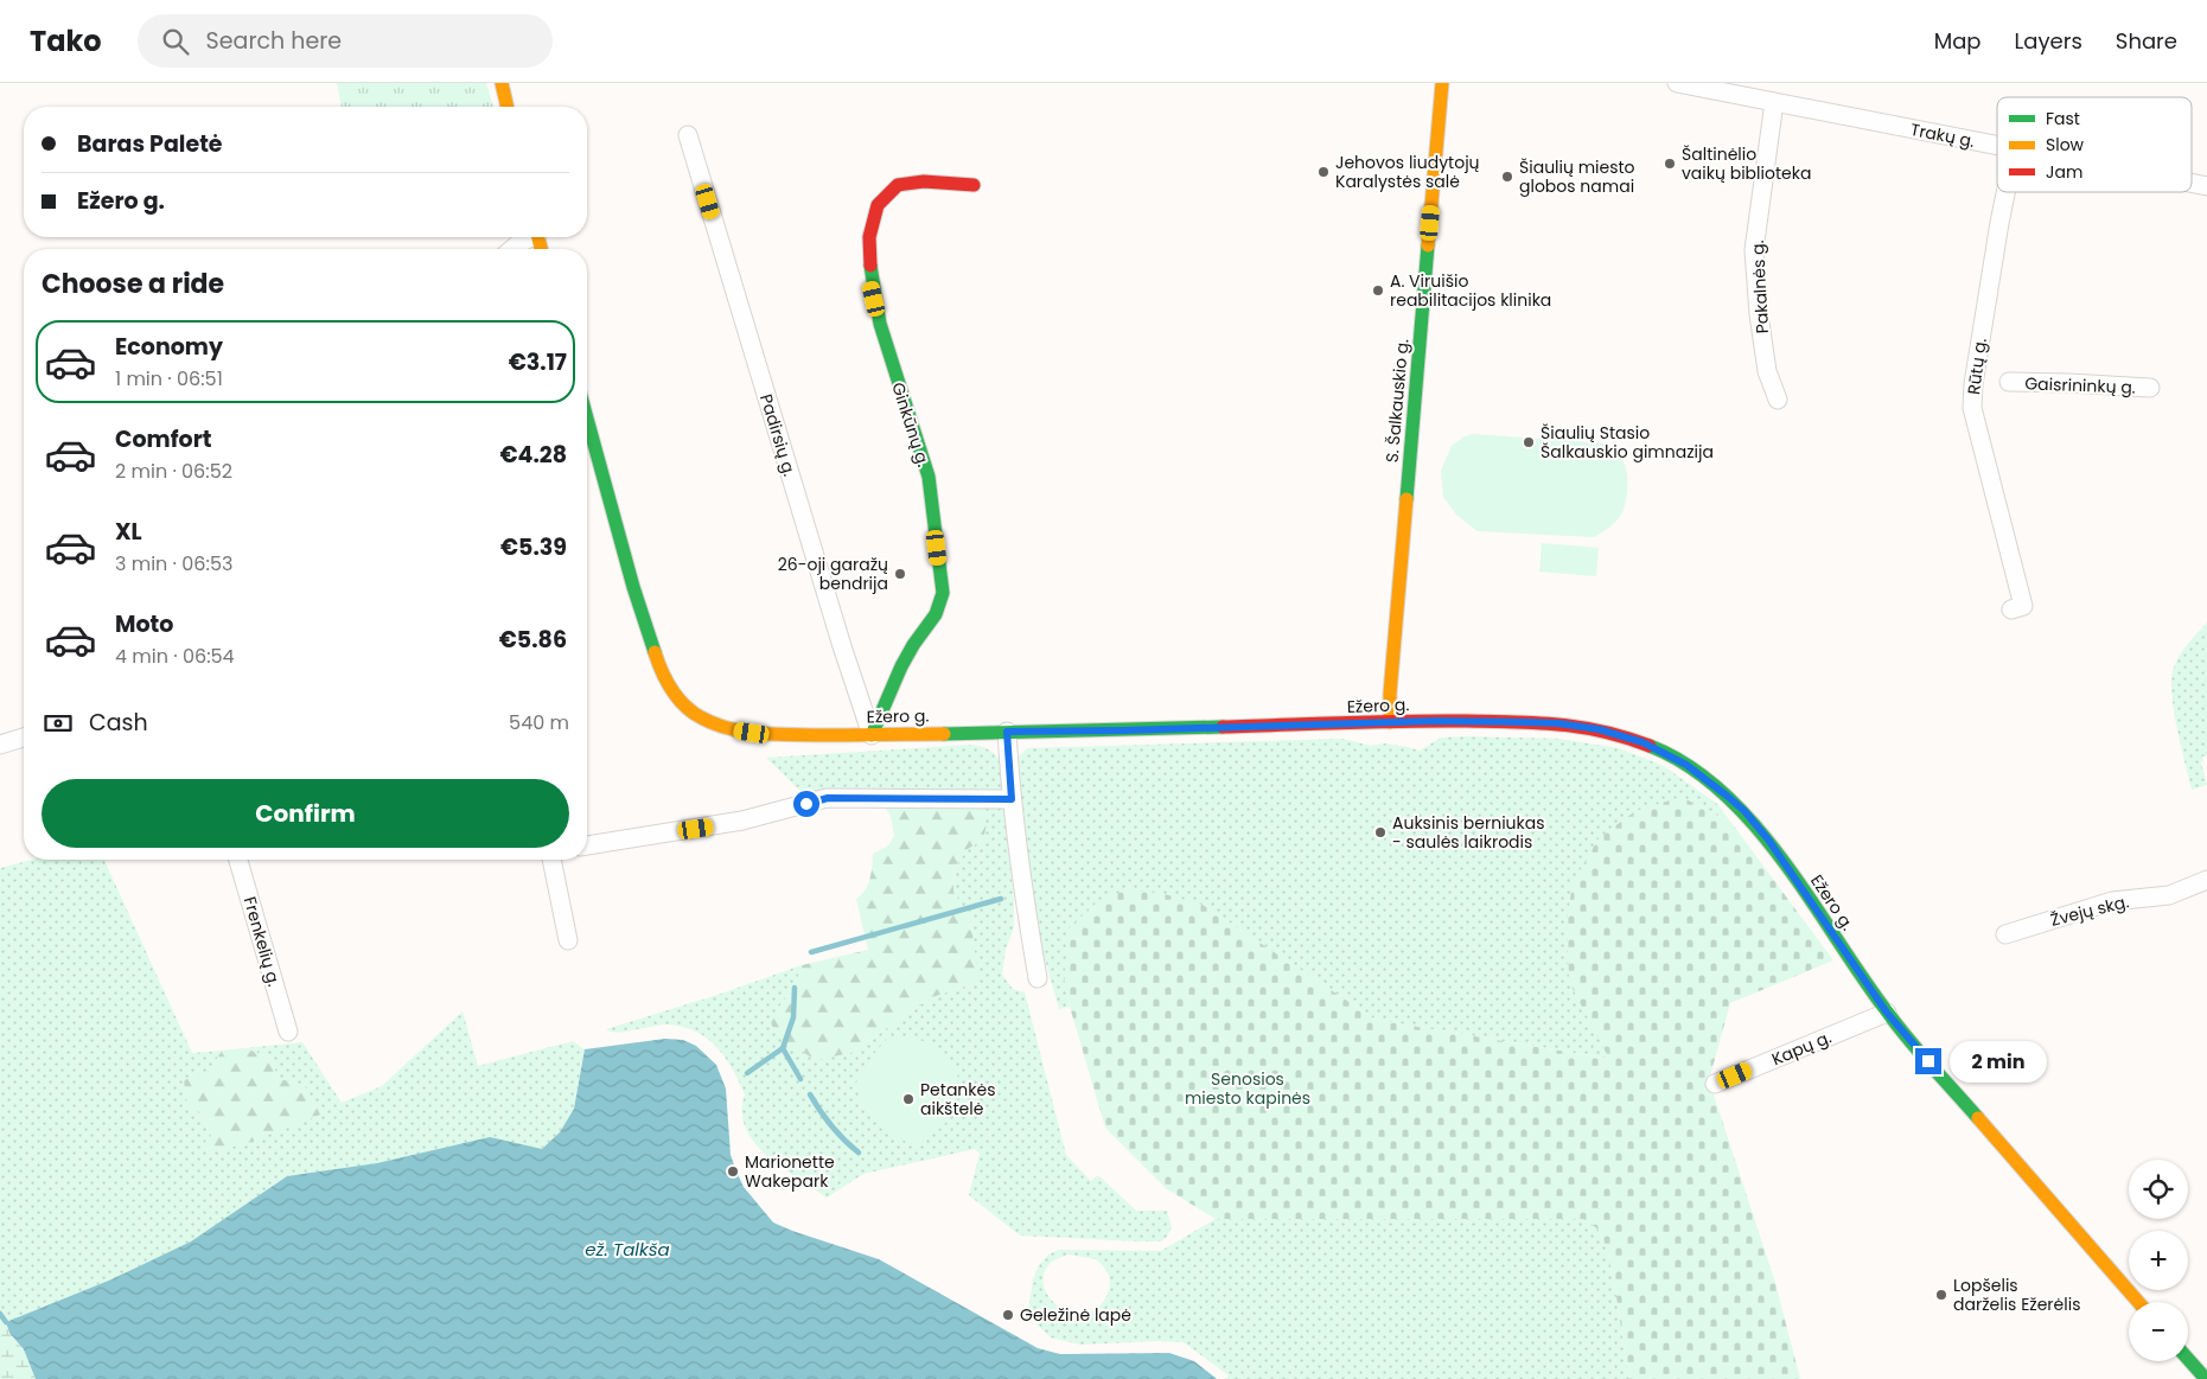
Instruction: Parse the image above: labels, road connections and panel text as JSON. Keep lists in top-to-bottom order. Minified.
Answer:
{"streets":{"main road":["S. Šalkauskio g.","Ginkūnų g.","Ežero g."],"street":["Trakų g.","Pakalnės g.","Rūtų g.","Gaisrininkų g.","Padirsių g.","Žvejų skg.","Frenkelių g.","Kapų g."]},"crossings":[["Trakų g.","Pakalnės g."],["S. Šalkauskio g.","Ežero g."],["Ginkūnų g.","Padirsių g."],["Ginkūnų g.","Ežero g."],["Padirsių g.","Ežero g."],["Ežero g.","Kapų g."]],"water":["ež. Talkša"],"parks":["Senosios miesto kapinės"],"places":["Šaltinėlio vaikų biblioteka","Jehovos liudytojų Karalystės salė","Šiaulių miesto globos namai","A. Viruišio reabilitacijos klinika","Šiaulių Stasio Šalkauskio gimnazija","26-oji garažų bendrija","Auksinis berniukas - saulės laikrodis","Petankės aikštelė","Marionette Wakepark","Lopšelis darželis Ežerėlis","Geležinė lapė"],"legend":["Fast","Slow","Jam"],"page":{"header":"Tako","search":"Search here","nav":["Map","Layers","Share"],"banner":["Baras Paletė","Ežero g."],"heading":"Choose a ride","list":[{"name":"Economy","note":"1 min · 06:51","value":"€3.17"},{"name":"Comfort","note":"2 min · 06:52","value":"€4.28"},{"name":"XL","note":"3 min · 06:53","value":"€5.39"},{"name":"Moto","note":"4 min · 06:54","value":"€5.86"}],"pay":["Cash","540 m"],"buttons":"Confirm","bubble":"2 min","map_buttons":["+","−"]}}
